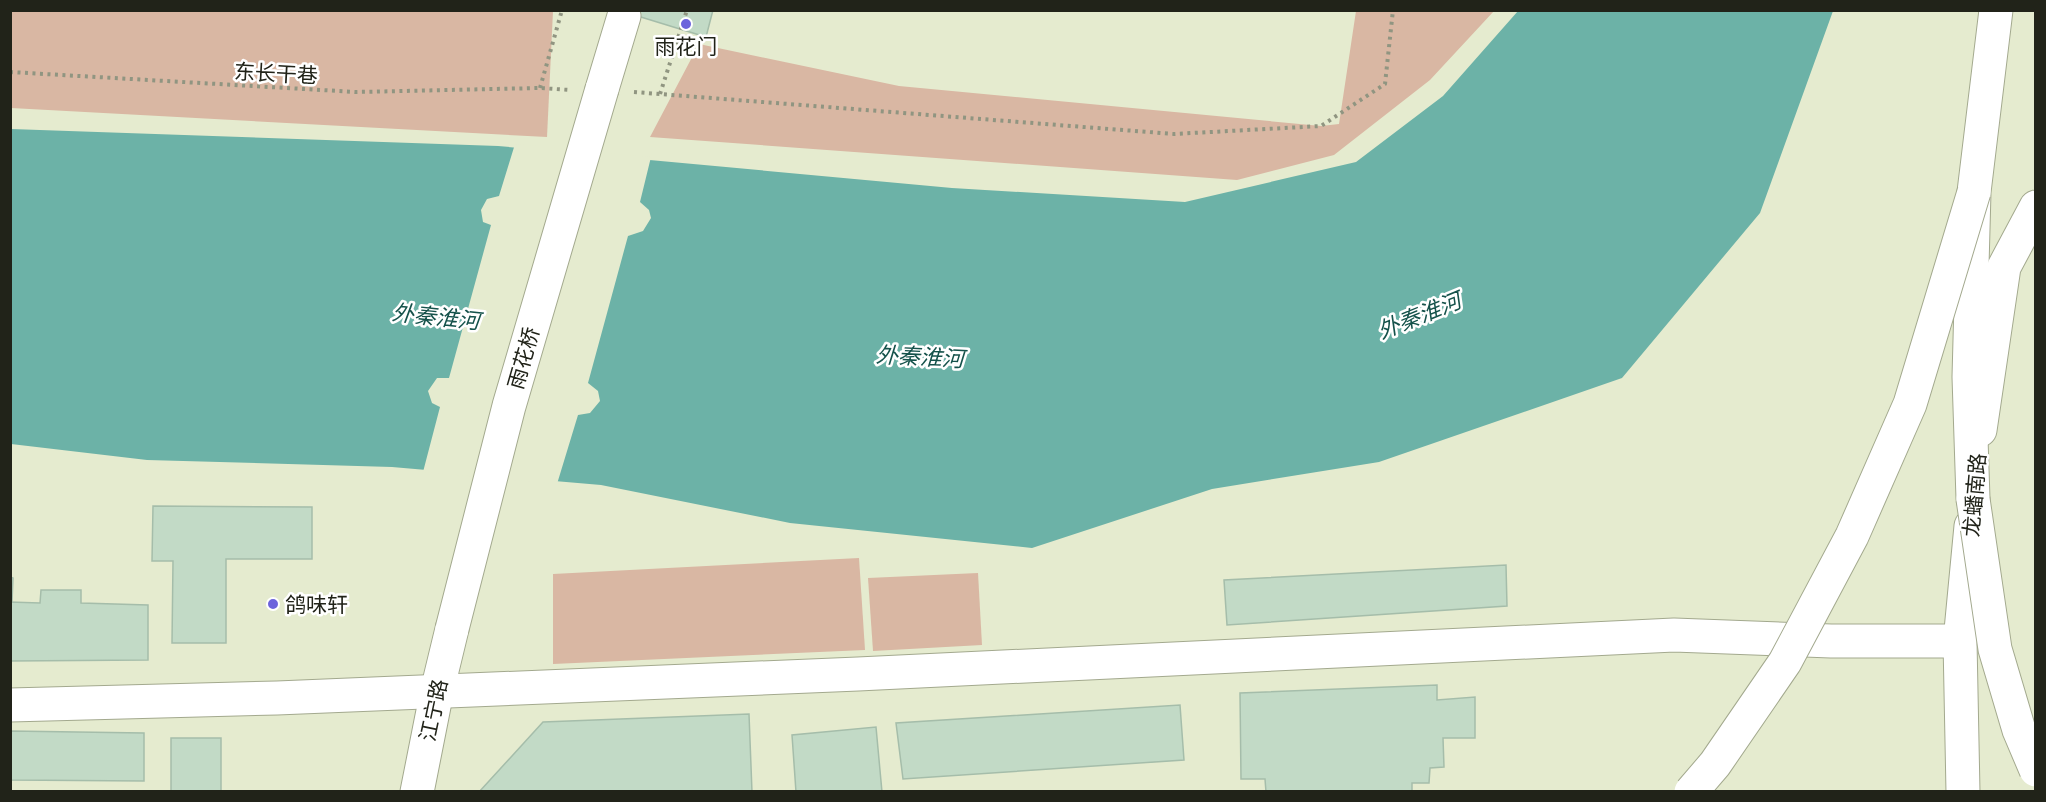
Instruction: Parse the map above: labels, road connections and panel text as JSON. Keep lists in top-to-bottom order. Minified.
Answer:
{"streets":{"main road":["雨花桥","龙蟠南路","江宁路"],"path":["东长干巷"]},"crossings":[["东长干巷","雨花桥"],["雨花桥","江宁路"]],"water":["外秦淮河"],"places":["雨花门","鸽味轩"]}
